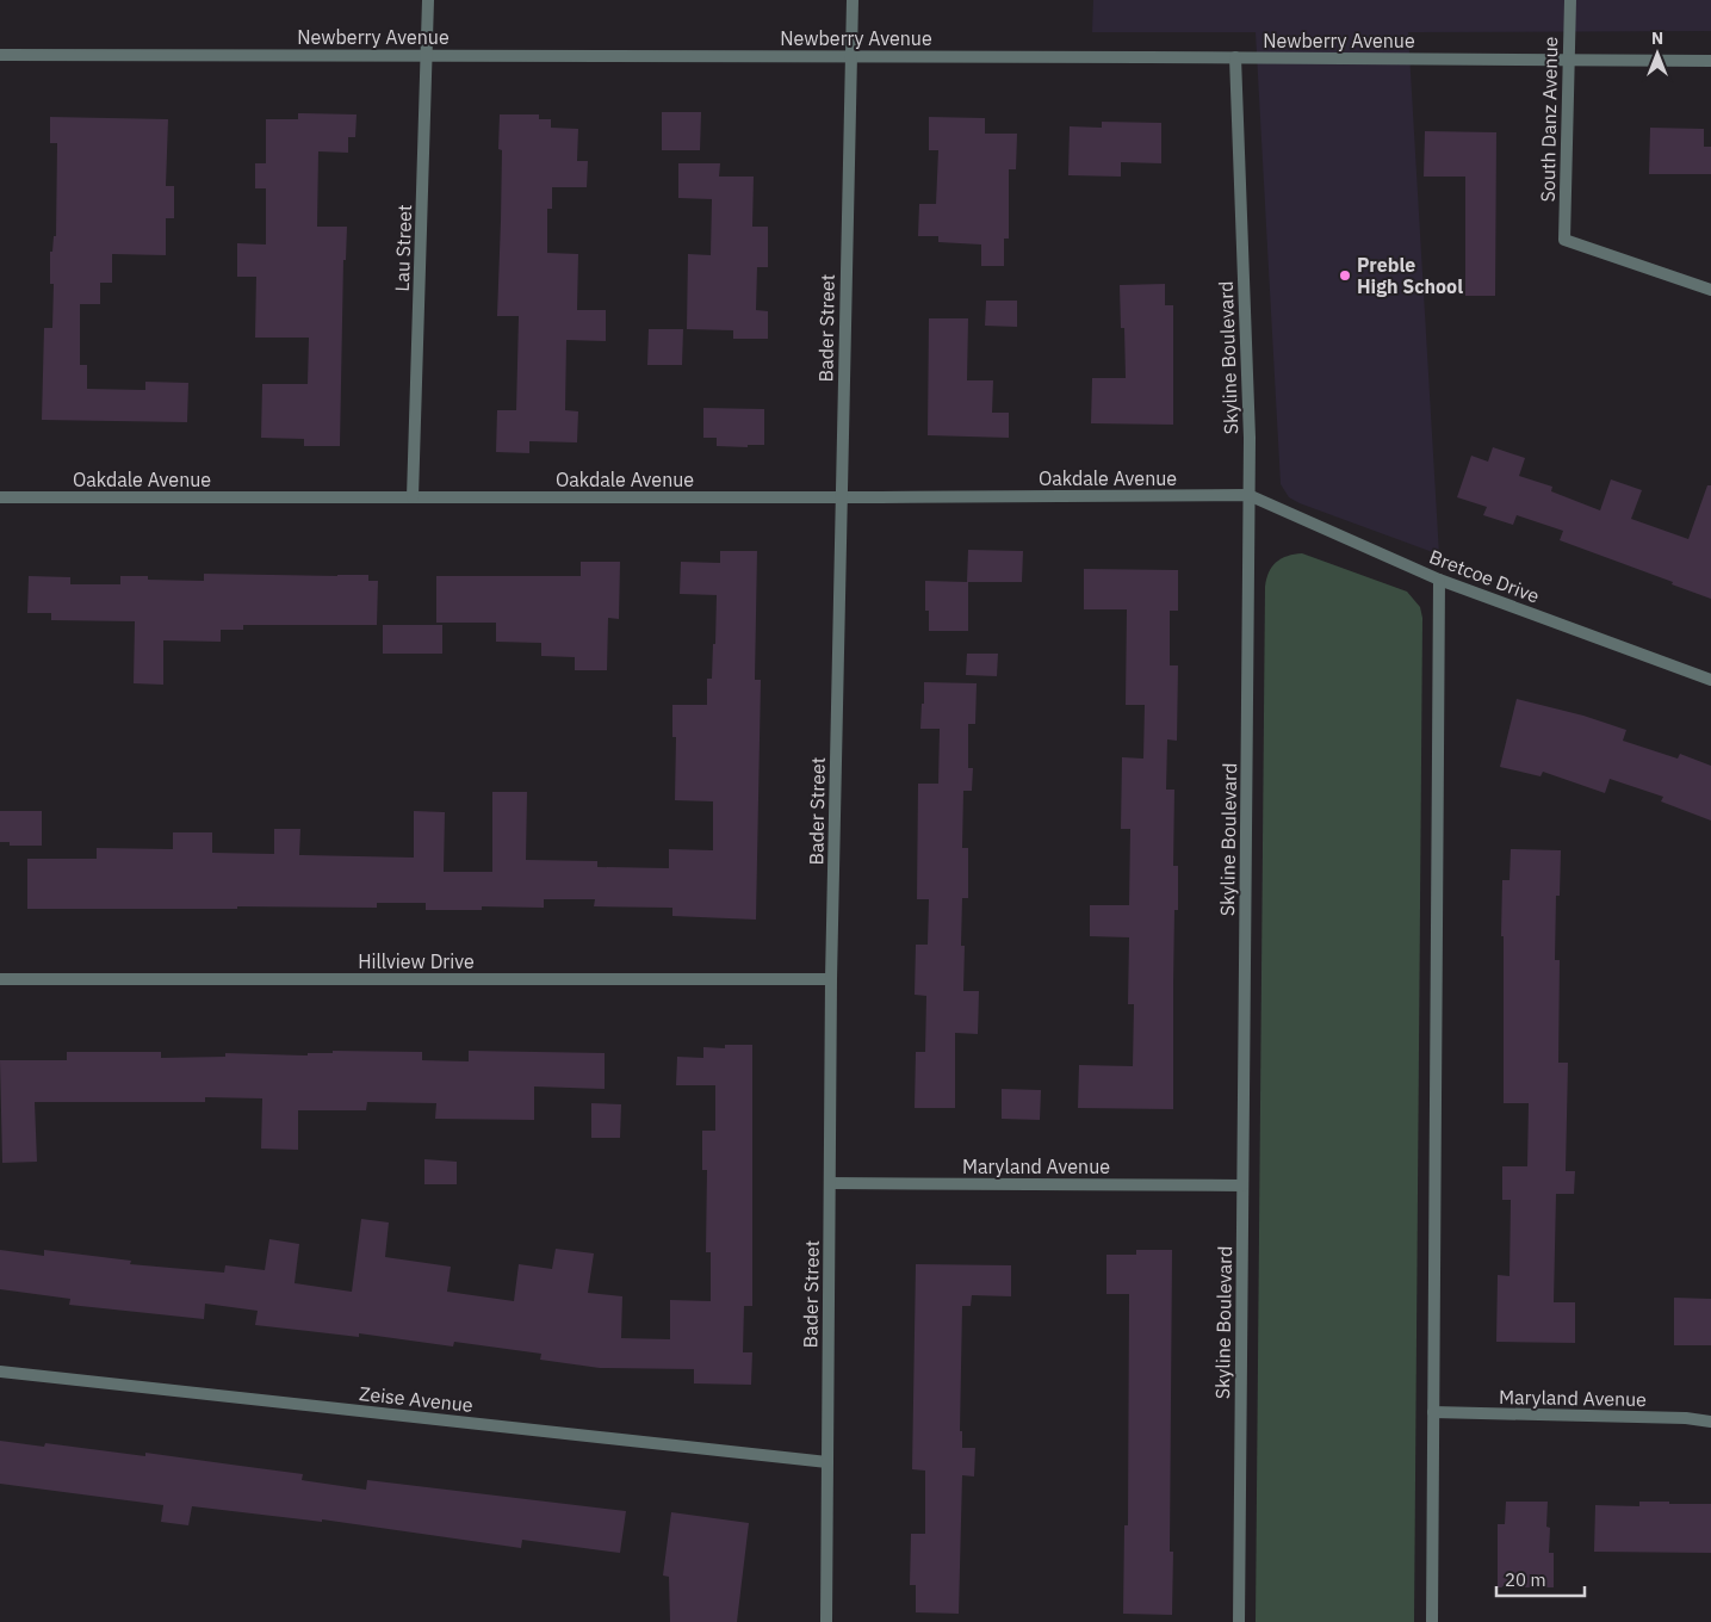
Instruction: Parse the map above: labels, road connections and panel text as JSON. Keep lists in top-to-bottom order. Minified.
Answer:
{"streets":{"street":["Newberry Avenue","South Danz Avenue","Lau Street","Bader Street","Skyline Boulevard","Oakdale Avenue","Bretcoe Drive","Hillview Drive","Maryland Avenue","Zeise Avenue"]},"crossings":[["Newberry Avenue","South Danz Avenue"],["Newberry Avenue","Lau Street"],["Newberry Avenue","Bader Street"],["Newberry Avenue","Skyline Boulevard"],["Lau Street","Oakdale Avenue"],["Bader Street","Oakdale Avenue"],["Bader Street","Hillview Drive"],["Bader Street","Maryland Avenue"],["Bader Street","Zeise Avenue"],["Skyline Boulevard","Oakdale Avenue"],["Skyline Boulevard","Bretcoe Drive"],["Skyline Boulevard","Maryland Avenue"],["Oakdale Avenue","Bretcoe Drive"]],"places":["Preble High School"],"scale_bar":"20 m","north":"top"}
